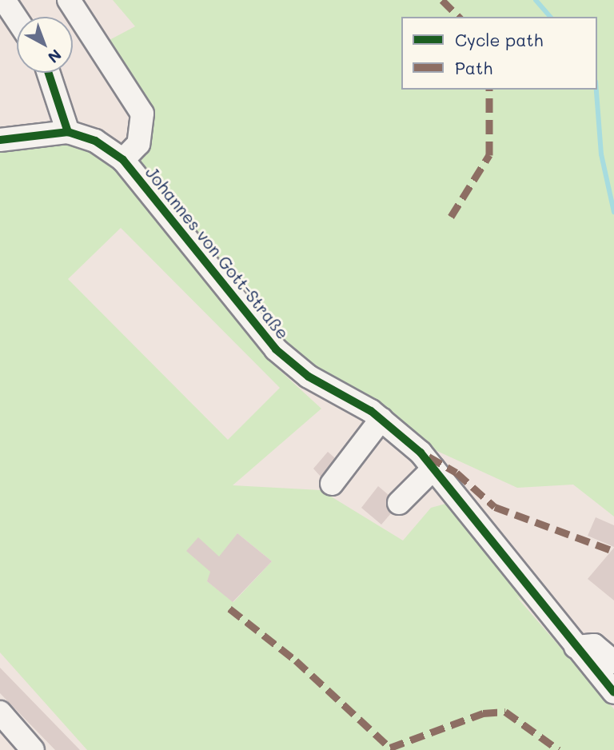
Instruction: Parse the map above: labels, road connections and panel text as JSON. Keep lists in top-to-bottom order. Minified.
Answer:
{"streets":{"street":["Johannes von Gott-Straße"]},"legend":["Cycle path","Path"],"north":"bottom right"}
